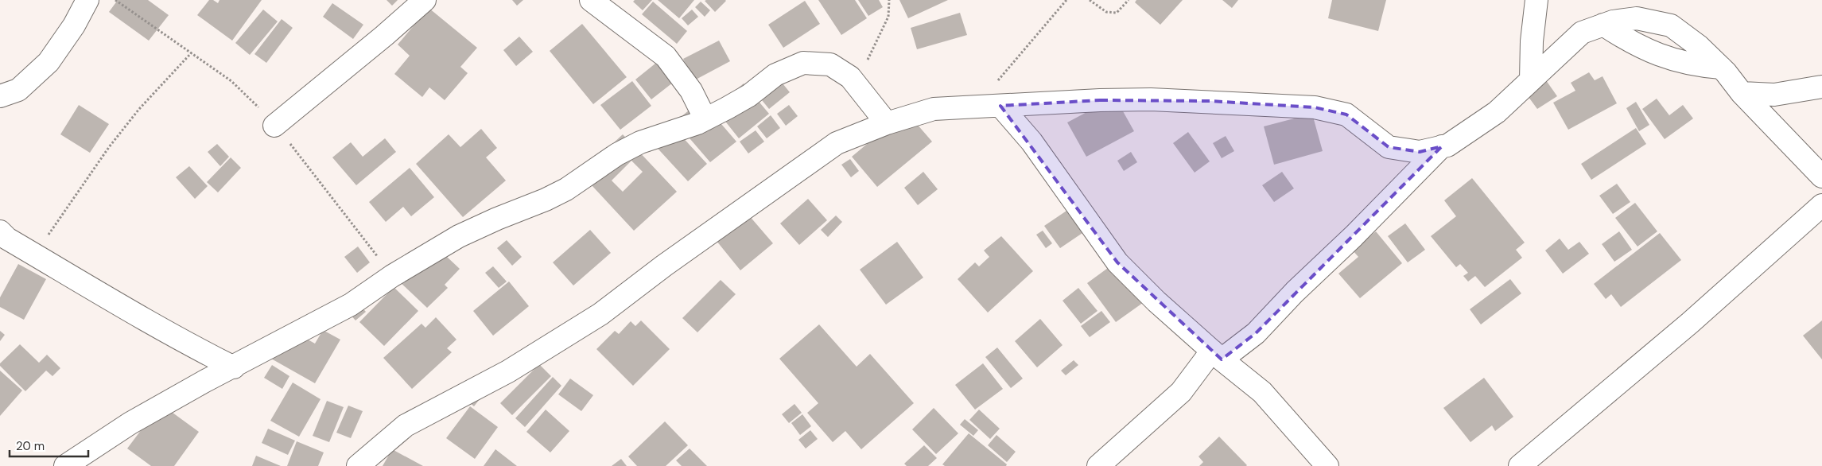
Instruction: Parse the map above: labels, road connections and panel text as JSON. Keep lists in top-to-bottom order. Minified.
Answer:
{"scale_bar":"20 m"}
